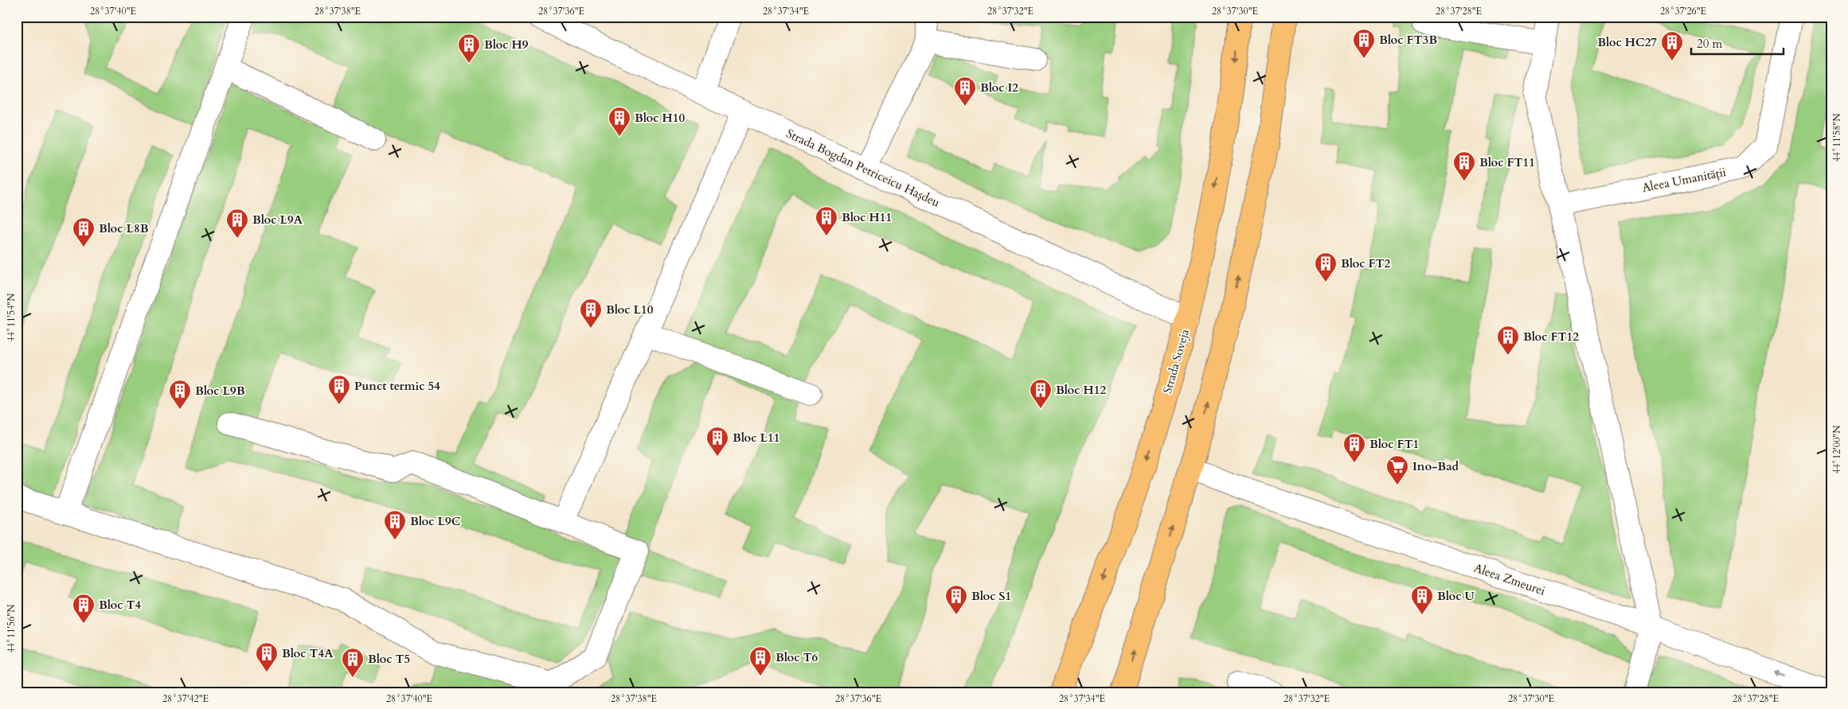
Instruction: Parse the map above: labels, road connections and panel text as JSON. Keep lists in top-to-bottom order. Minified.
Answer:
{"streets":{"main road":["Strada Soveja"],"street":["Strada Bogdan Petriceicu Hașdeu","Aleea Umanității","Aleea Zmeurei"]},"crossings":[["Strada Bogdan Petriceicu Hașdeu","Strada Soveja"]],"places":{"building":["Bloc FT3B","Bloc HC27","Bloc H9","Bloc I2","Bloc H10","Bloc FT11","Bloc H11","Bloc L9A","Bloc L8B","Bloc FT2","Bloc L10","Bloc FT12","Punct termic 54","Bloc H12","Bloc L9B","Bloc L11","Bloc FT1","Bloc L9C","Bloc S1","Bloc U","Bloc T4","Bloc T4A","Bloc T6","Bloc T5"],"supermarket":["Ino-Bad"]},"scale_bar":"20 m","coordinates":["28°37'40\"E","28°37'38\"E","28°37'36\"E","28°37'34\"E","28°37'32\"E","28°37'30\"E","28°37'28\"E","28°37'26\"E","44°11'58\"N","44°11'54\"N","44°12'00\"N","44°11'56\"N","28°37'42\"E"]}
